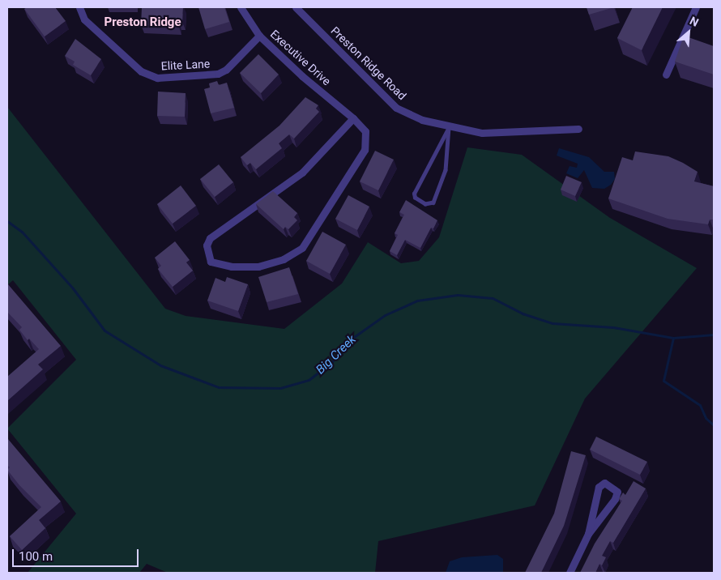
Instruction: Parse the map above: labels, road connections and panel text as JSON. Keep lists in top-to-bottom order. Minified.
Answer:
{"streets":{"street":["Executive Drive","Preston Ridge Road","Elite Lane"]},"crossings":[["Executive Drive","Elite Lane"]],"districts":["Preston Ridge"],"water":["Big Creek"],"scale_bar":"100 m","north":"top right"}
